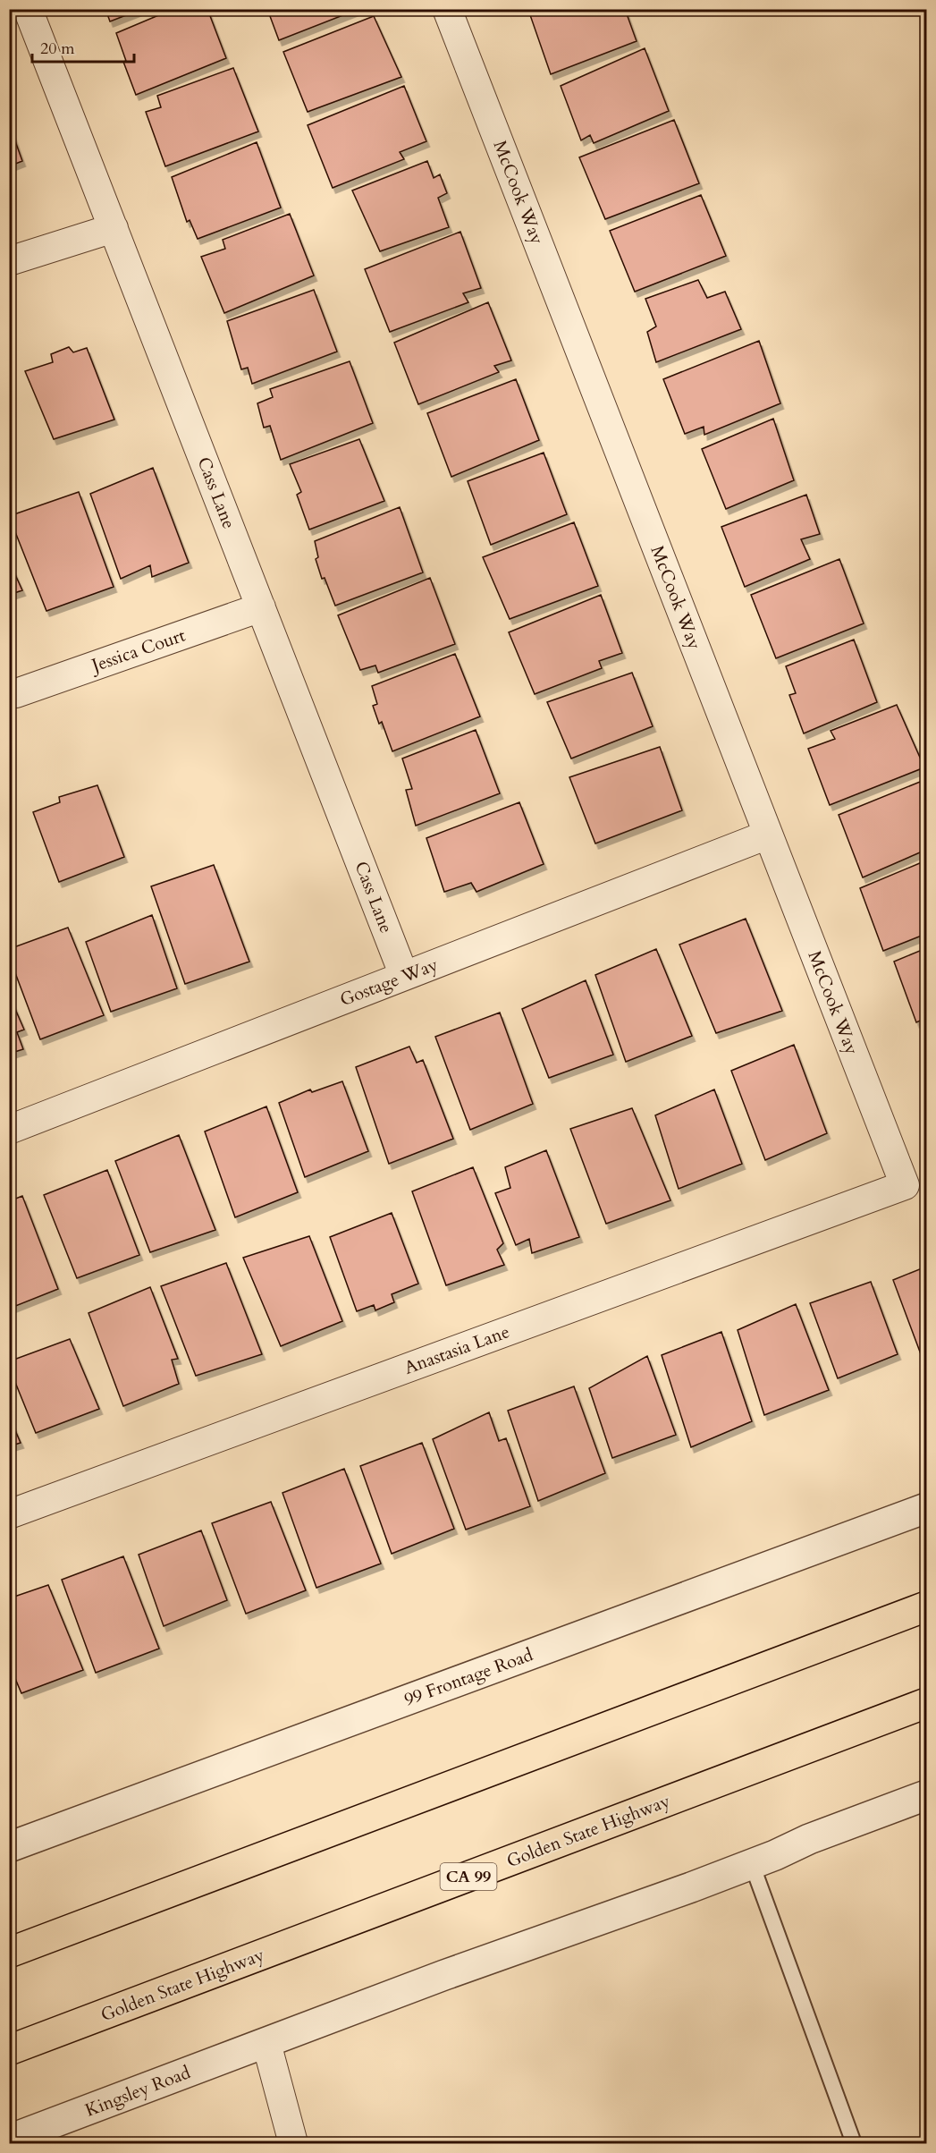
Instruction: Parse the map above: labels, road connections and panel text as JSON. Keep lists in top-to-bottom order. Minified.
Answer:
{"streets":{"highway":["Golden State Highway","CA 99"],"street":["McCook Way","Cass Lane","Jessica Court","Gostage Way","Anastasia Lane","99 Frontage Road","Kingsley Road"]},"crossings":[["McCook Way","Gostage Way"],["McCook Way","Anastasia Lane"],["Cass Lane","Jessica Court"],["Cass Lane","Gostage Way"]],"scale_bar":"20 m"}
